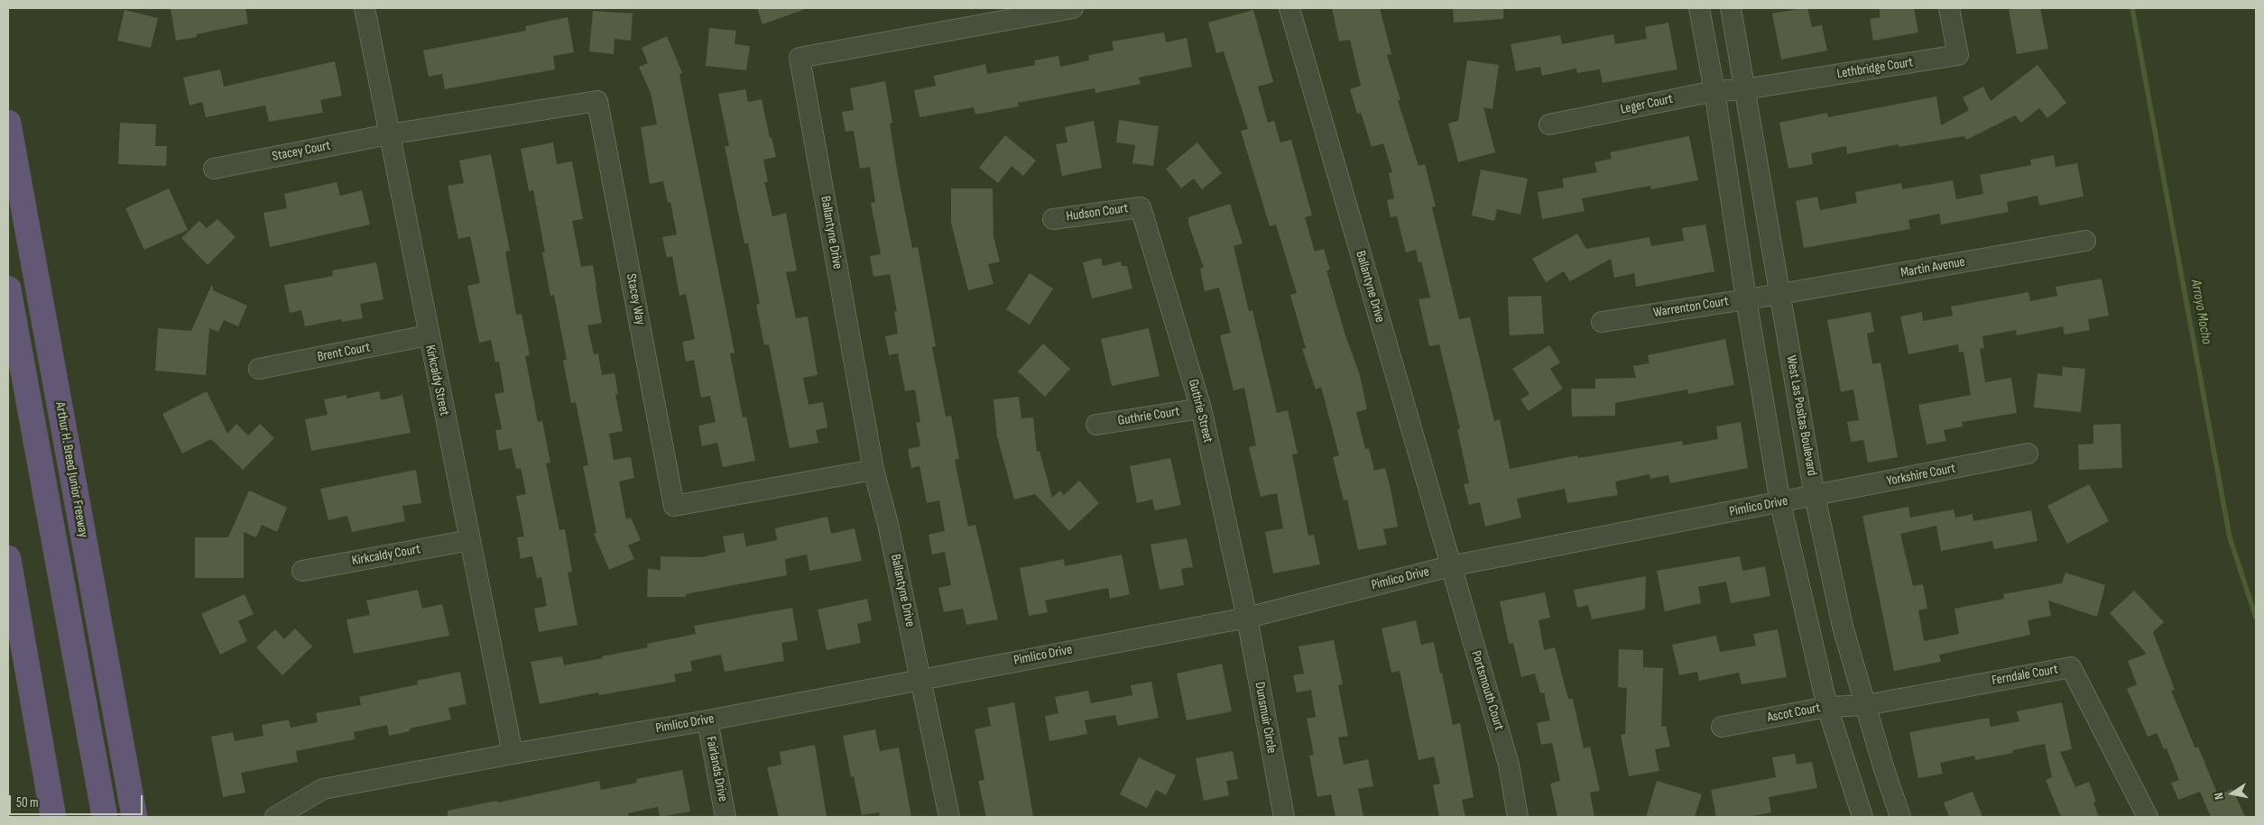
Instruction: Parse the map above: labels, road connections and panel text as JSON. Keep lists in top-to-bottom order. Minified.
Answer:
{"streets":{"highway":["Arthur H. Breed Junior Freeway"],"street":["Lethbridge Court","Leger Court","Stacey Court","Hudson Court","Ballantyne Drive","Martin Avenue","Stacey Way","Warrenton Court","Brent Court","Kirkcaldy Street","Guthrie Street","West Las Positas Boulevard","Guthrie Court","Yorkshire Court","Pimlico Drive","Kirkcaldy Court","Ferndale Court","Portsmouth Court","Ascot Court","Dunsmuir Circle","Fairlands Drive"]},"crossings":[["Lethbridge Court","Leger Court"],["Lethbridge Court","West Las Positas Boulevard"],["Leger Court","West Las Positas Boulevard"],["Stacey Court","Stacey Way"],["Stacey Court","Kirkcaldy Street"],["Hudson Court","Guthrie Street"],["Ballantyne Drive","Stacey Way"],["Ballantyne Drive","Pimlico Drive"],["Ballantyne Drive","Portsmouth Court"],["Martin Avenue","Warrenton Court"],["Martin Avenue","West Las Positas Boulevard"],["Stacey Way","Kirkcaldy Street"],["Warrenton Court","West Las Positas Boulevard"],["Brent Court","Kirkcaldy Street"],["Kirkcaldy Street","Pimlico Drive"],["Kirkcaldy Street","Kirkcaldy Court"],["Guthrie Street","Guthrie Court"],["Guthrie Street","Pimlico Drive"],["Guthrie Street","Dunsmuir Circle"],["West Las Positas Boulevard","Yorkshire Court"],["West Las Positas Boulevard","Pimlico Drive"],["West Las Positas Boulevard","Ferndale Court"],["West Las Positas Boulevard","Ascot Court"],["Yorkshire Court","Pimlico Drive"],["Pimlico Drive","Portsmouth Court"],["Pimlico Drive","Dunsmuir Circle"],["Pimlico Drive","Fairlands Drive"],["Ferndale Court","Ascot Court"]],"water":["Arroyo Mocho"],"scale_bar":"50 m","north":"left"}
